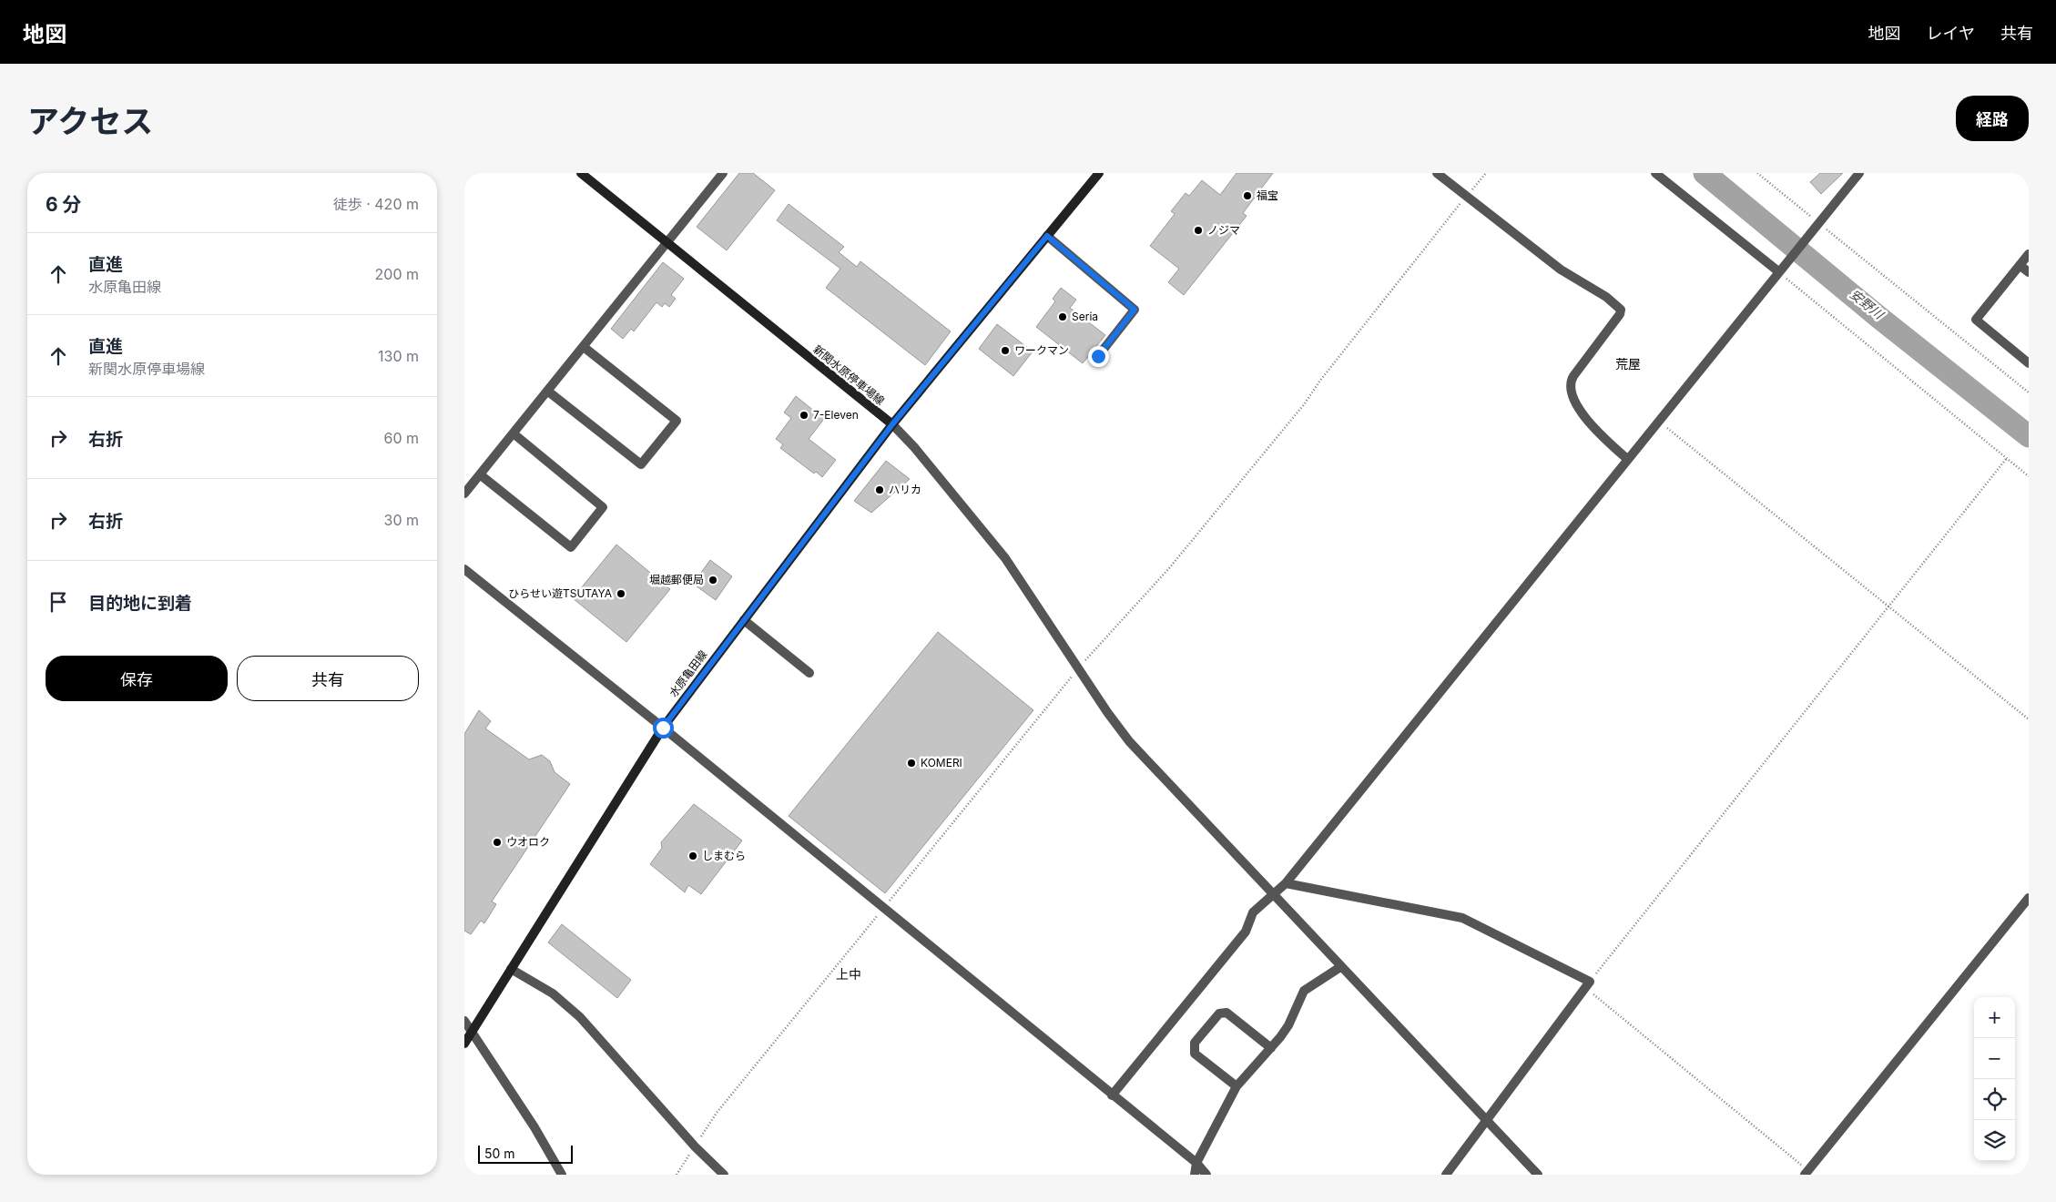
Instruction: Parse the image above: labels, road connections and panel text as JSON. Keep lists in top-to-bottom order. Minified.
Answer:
{"streets":{"main road":["新関水原停車場線","水原亀田線"]},"crossings":[["新関水原停車場線","水原亀田線"]],"districts":["荒屋","上中"],"water":["安野川"],"places":["福宝","ノジマ","Seria","ワークマン","7-Eleven","ハリカ","堀越郵便局","ひらせい遊TSUTAYA","KOMERI","ウオロク","しまむら"],"scale_bar":"50 m","page":{"header":"地図","nav":["地図","レイヤ","共有"],"title":"アクセス","buttons":["経路",["保存","共有"]],"heading":["6 分","徒歩 · 420 m"],"list":[["直進","水原亀田線","200 m"],["直進","新関水原停車場線","130 m"],["右折","60 m"],["右折","30 m"],"目的地に到着"],"map_buttons":["+","−"],"scale":"50 m"}}
